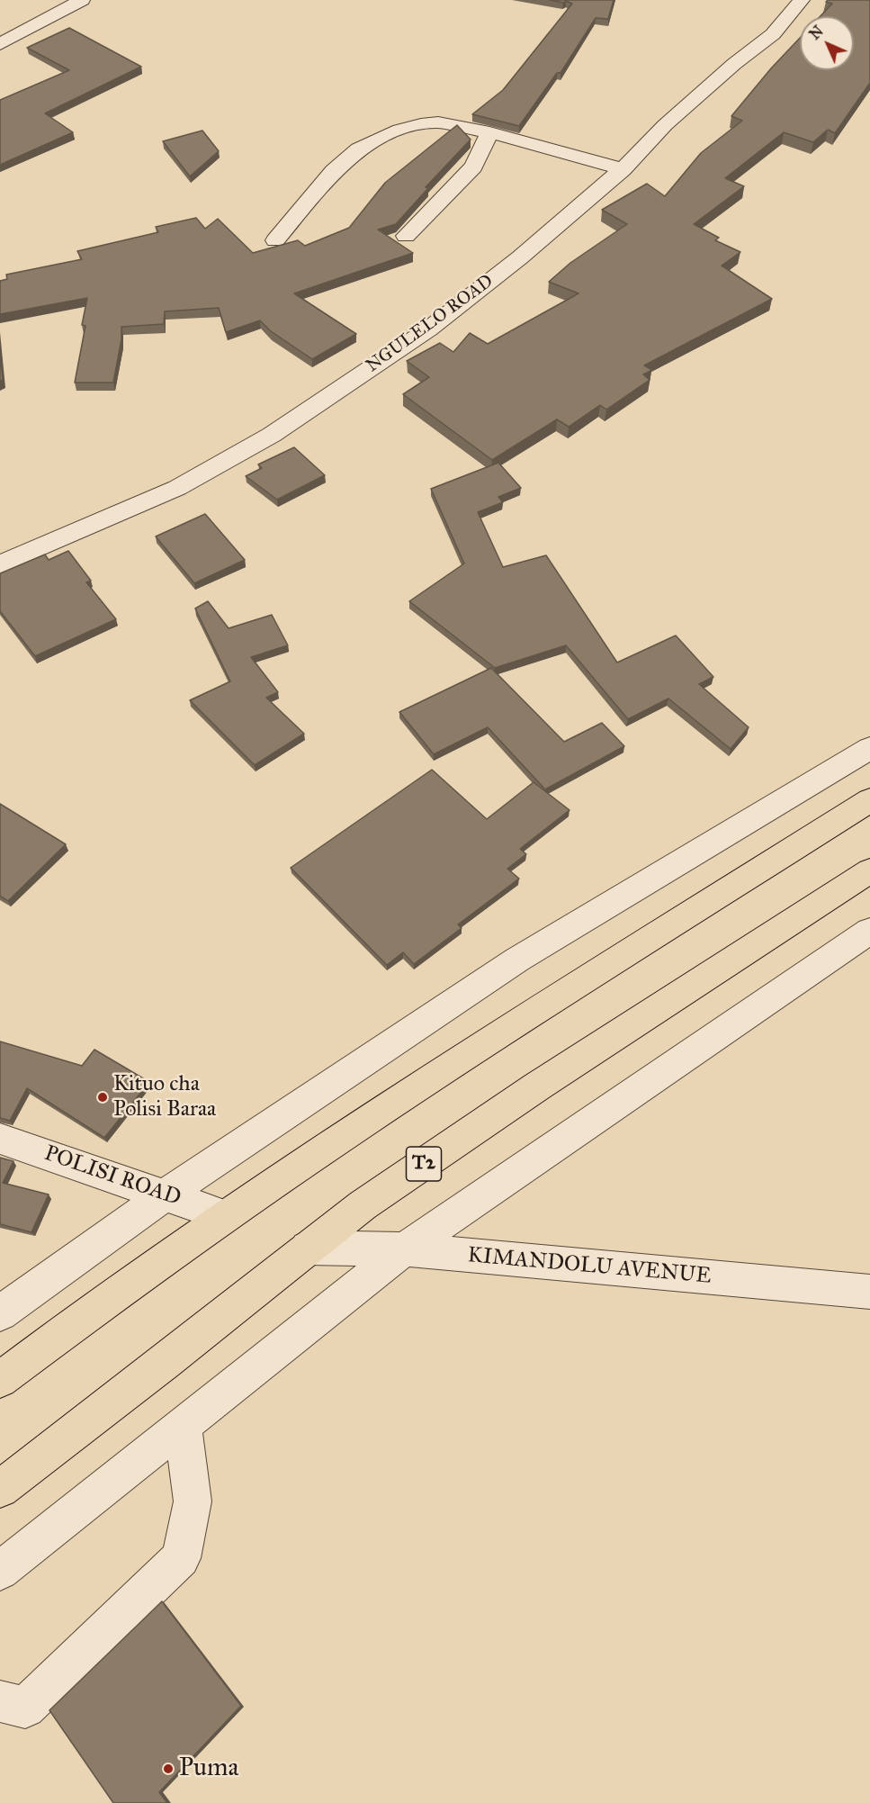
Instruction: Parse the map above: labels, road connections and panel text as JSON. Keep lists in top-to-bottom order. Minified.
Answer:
{"streets":{"highway":["T2"],"street":["NGULELO ROAD","POLISI ROAD","KIMANDOLU AVENUE"]},"crossings":[["T2","KIMANDOLU AVENUE"]],"places":["Kituo cha Polisi Baraa","Puma"],"north":"top left"}
